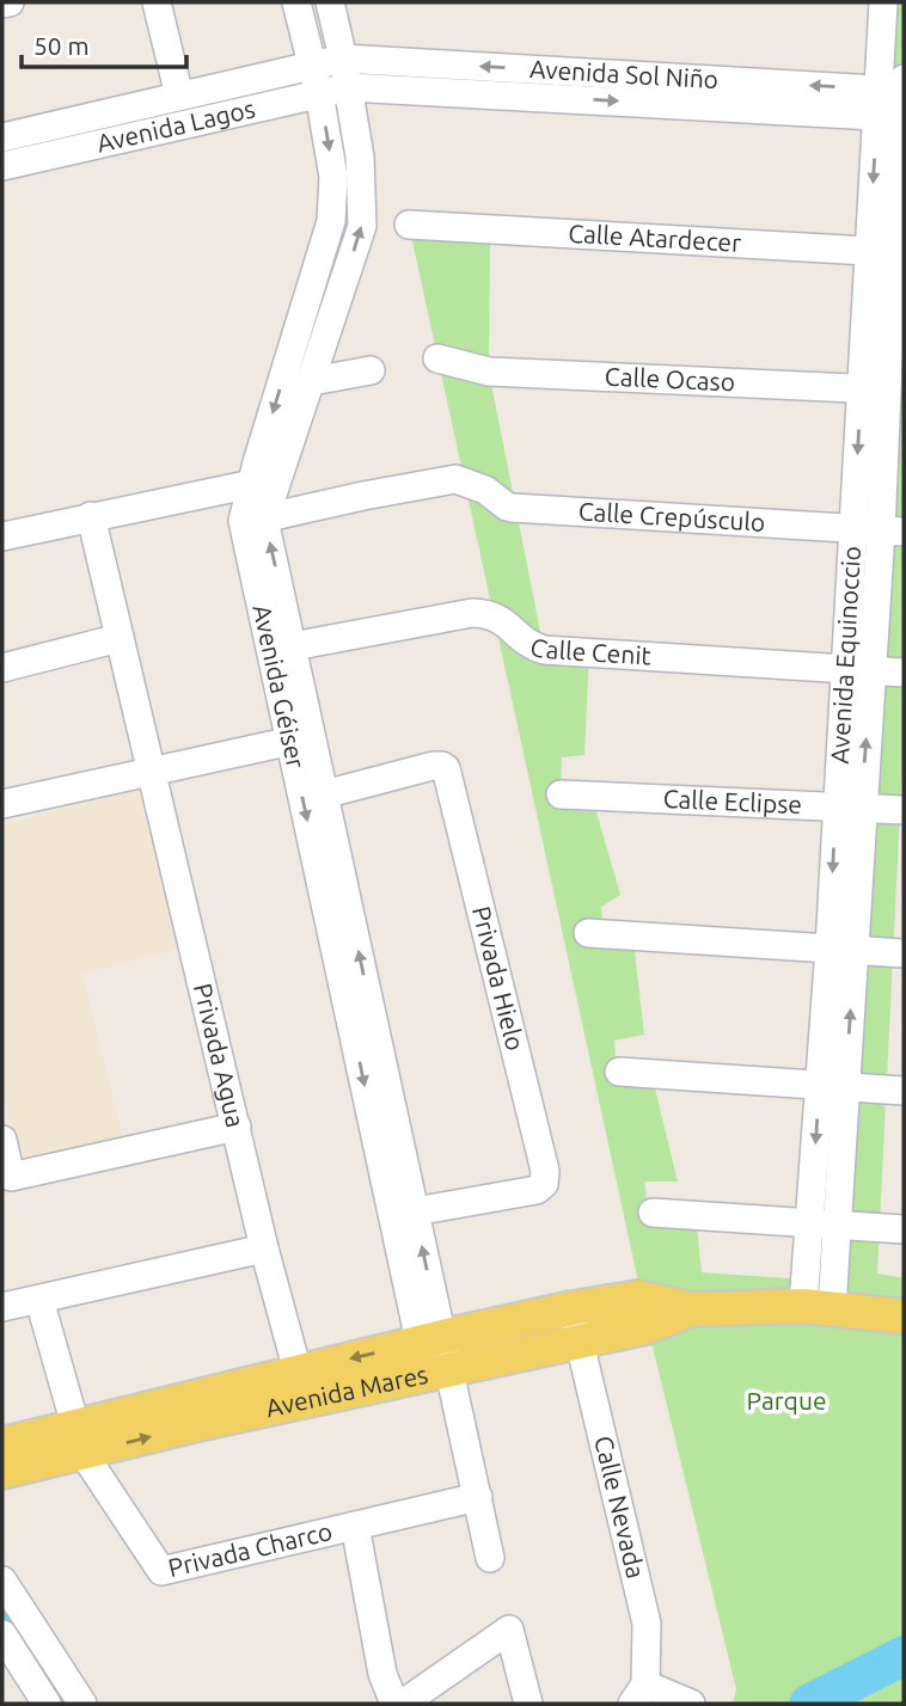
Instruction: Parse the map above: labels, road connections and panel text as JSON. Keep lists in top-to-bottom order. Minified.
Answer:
{"streets":{"main road":["Avenida Mares"],"street":["Avenida Sol Niño","Avenida Lagos","Calle Atardecer","Calle Ocaso","Calle Crepúsculo","Calle Cenit","Avenida Equinoccio","Avenida Géiser","Calle Eclipse","Privada Hielo","Privada Agua","Calle Nevada","Privada Charco"]},"crossings":[["Avenida Sol Niño","Avenida Lagos"],["Avenida Sol Niño","Avenida Equinoccio"],["Avenida Sol Niño","Avenida Géiser"],["Avenida Lagos","Avenida Géiser"],["Calle Atardecer","Avenida Equinoccio"],["Calle Ocaso","Avenida Equinoccio"],["Calle Crepúsculo","Avenida Equinoccio"],["Calle Crepúsculo","Avenida Géiser"],["Calle Cenit","Avenida Equinoccio"],["Calle Cenit","Avenida Géiser"],["Avenida Equinoccio","Calle Eclipse"],["Avenida Equinoccio","Avenida Mares"],["Avenida Géiser","Privada Hielo"],["Avenida Géiser","Avenida Mares"],["Avenida Mares","Calle Nevada"],["Avenida Mares","Privada Charco"]],"parks":["Parque"],"scale_bar":"50 m"}
